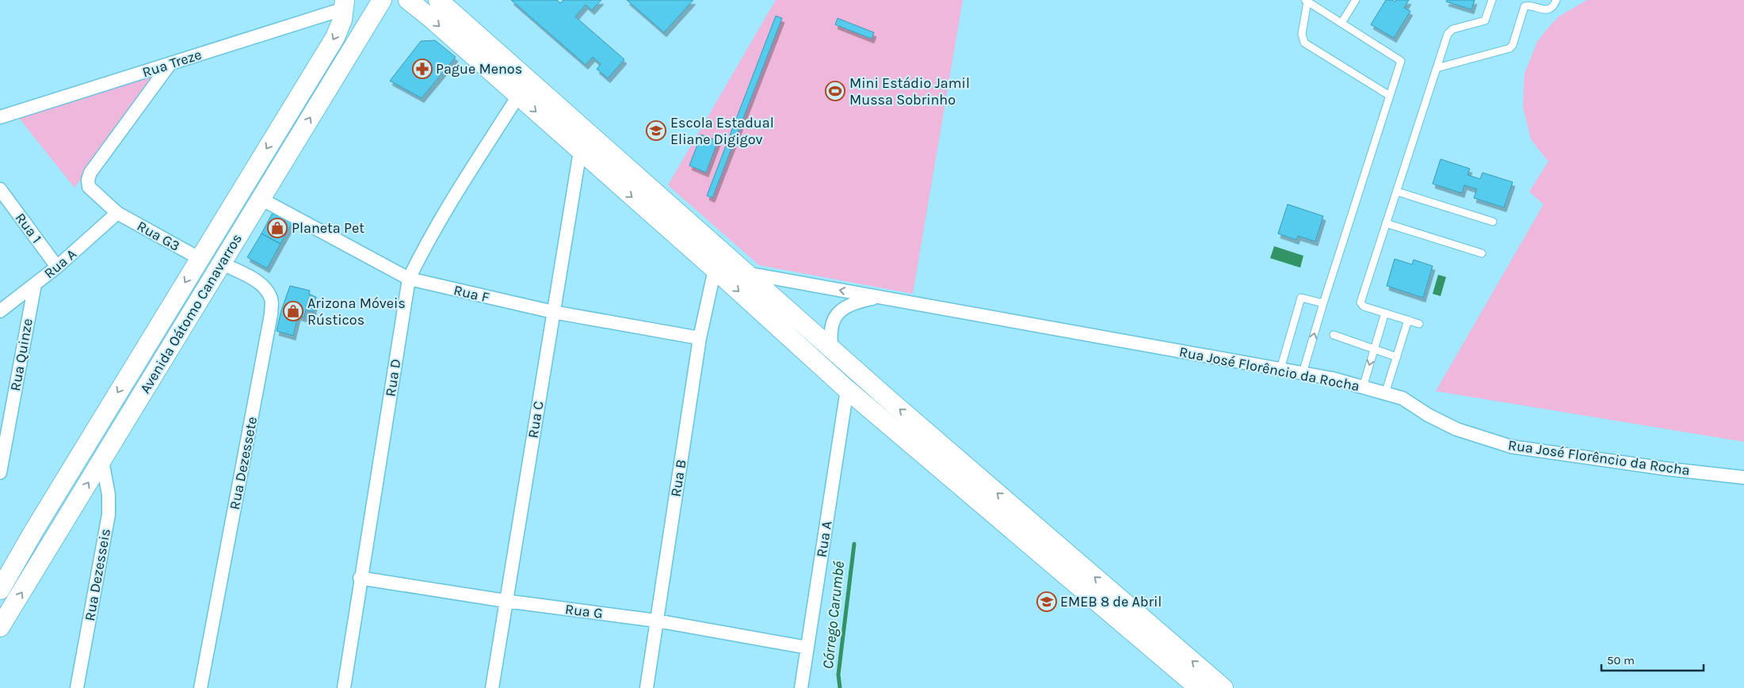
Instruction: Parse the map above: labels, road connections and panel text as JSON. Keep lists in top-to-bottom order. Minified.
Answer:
{"streets":{"main road":["Avenida Oátomo Canavarros"],"street":["Rua Treze","Rua 1","Rua G3","Rua A","Rua F","Rua Quinze","Rua José Florêncio da Rocha","Rua D","Rua C","Rua Dezessete","Rua B","Rua Dezesseis","Rua G"]},"crossings":[["Rua Treze","Rua G3"],["Rua Treze","Avenida Oátomo Canavarros"],["Rua 1","Rua A"],["Rua G3","Rua A"],["Rua G3","Avenida Oátomo Canavarros"],["Rua A","Rua Quinze"],["Rua A","Rua G"],["Rua F","Avenida Oátomo Canavarros"],["Rua F","Rua D"],["Rua F","Rua C"],["Rua F","Rua B"],["Avenida Oátomo Canavarros","Rua Dezessete"],["Avenida Oátomo Canavarros","Rua Dezesseis"],["Rua D","Rua G"],["Rua C","Rua G"],["Rua B","Rua G"]],"water":["Córrego Carumbé"],"places":{"pharmacy":["Pague Menos"],"sports":["Mini Estádio Jamil Mussa Sobrinho"],"school or university":["Escola Estadual Eliane Digigov","EMEB 8 de Abril"],"shop":["Planeta Pet","Arizona Móveis Rústicos"]},"scale_bar":"50 m"}
